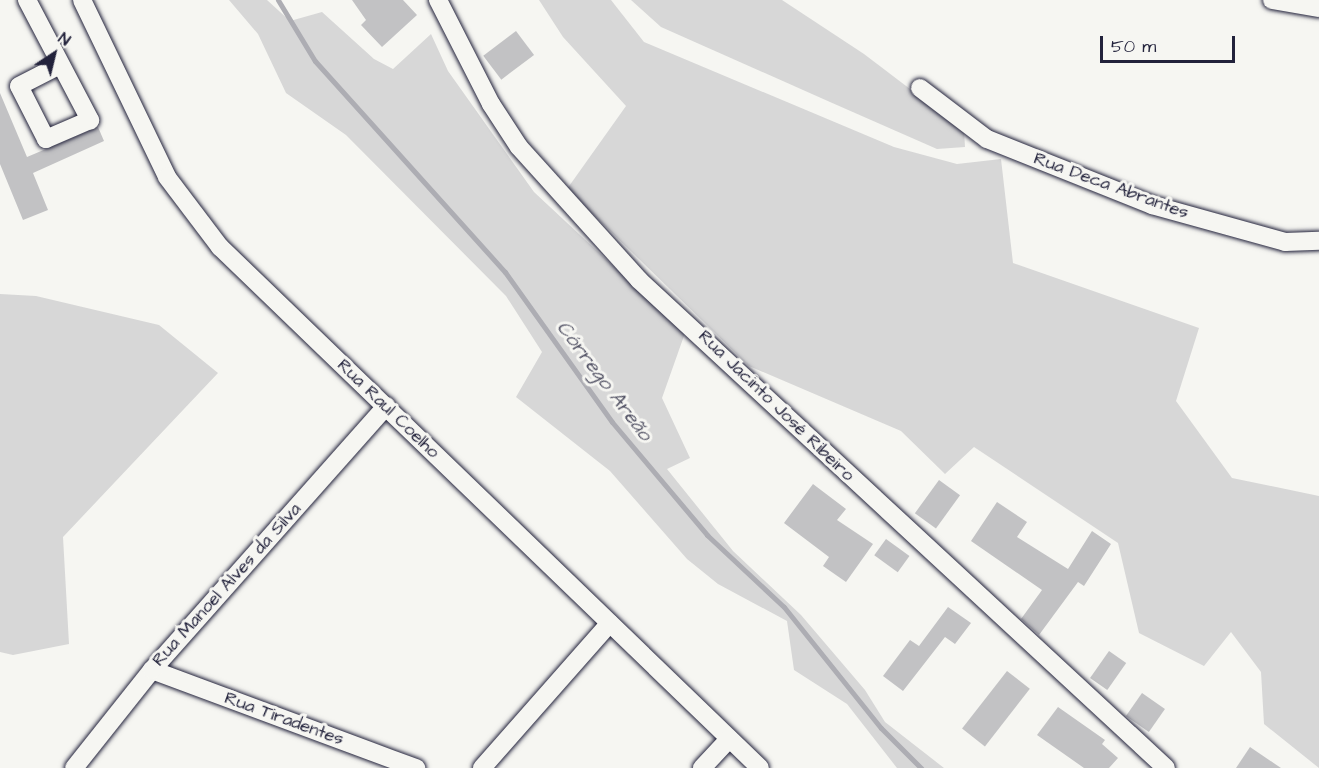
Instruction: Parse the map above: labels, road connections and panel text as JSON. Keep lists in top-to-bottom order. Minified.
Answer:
{"streets":{"street":["Rua Deca Abrantes","Rua Jacinto José Ribeiro","Rua Raul Coelho","Rua Manoel Alves da Silva","Rua Tiradentes"]},"crossings":[["Rua Raul Coelho","Rua Manoel Alves da Silva"],["Rua Manoel Alves da Silva","Rua Tiradentes"]],"water":["Córrego Areão"],"scale_bar":"50 m","north":"top right"}
